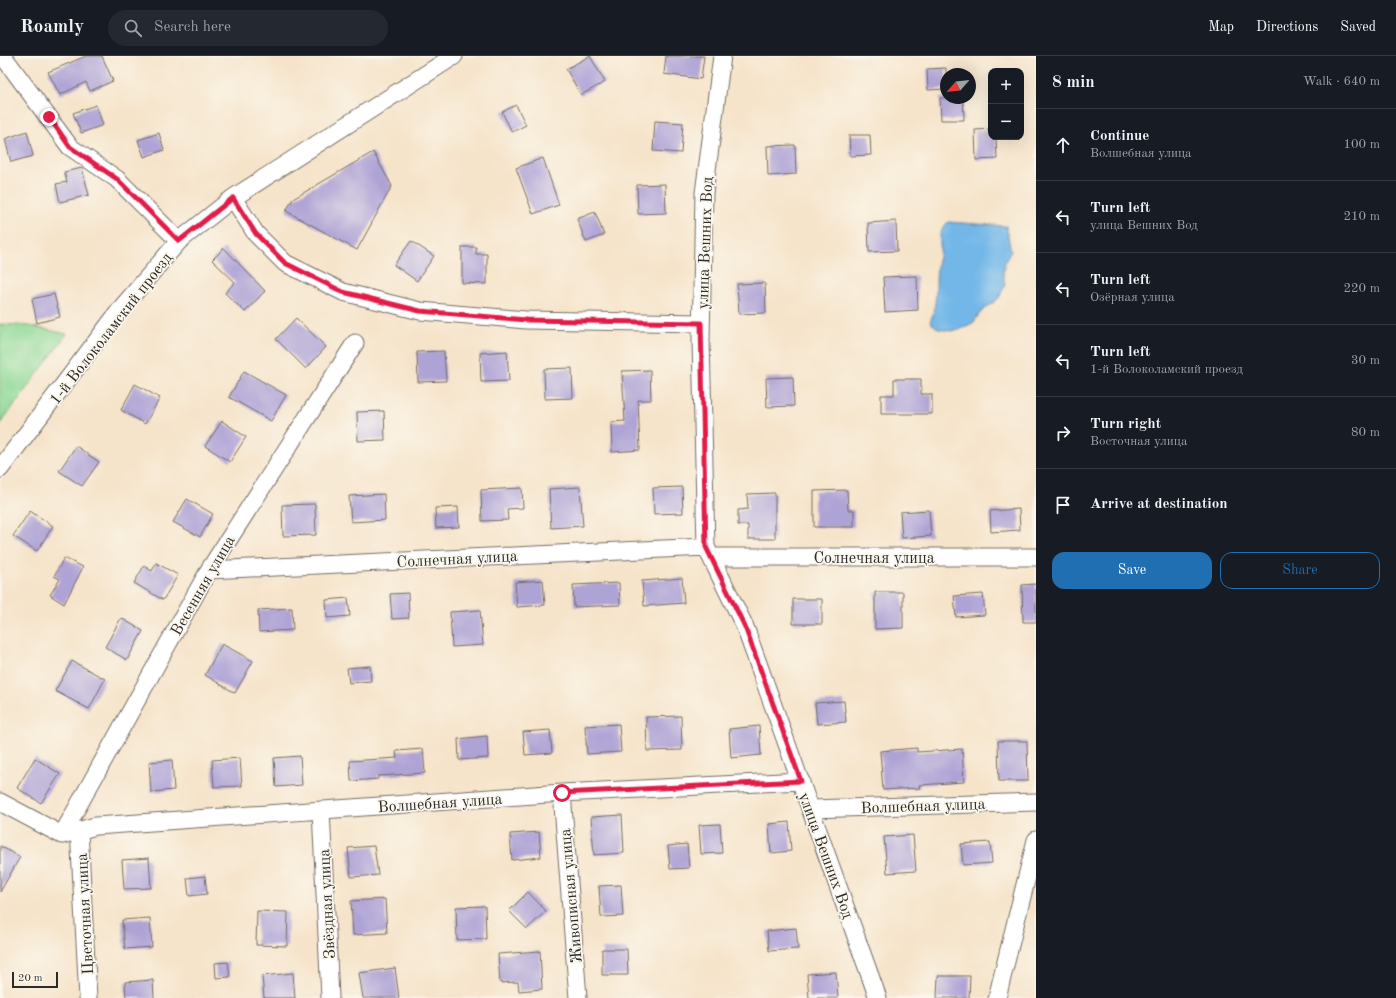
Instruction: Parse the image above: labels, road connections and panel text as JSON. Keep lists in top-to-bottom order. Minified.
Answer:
{"streets":{"street":["улица Вешних Вод","1-й Волоколамский проезд","Солнечная улица","Весенняя улица","Волшебная улица","Живописная улица","Звёздная улица","Цветочная улица"]},"crossings":[["улица Вешних Вод","Солнечная улица"],["улица Вешних Вод","Волшебная улица"],["Солнечная улица","Весенняя улица"],["Весенняя улица","Волшебная улица"],["Волшебная улица","Живописная улица"],["Волшебная улица","Звёздная улица"],["Волшебная улица","Цветочная улица"]],"scale_bar":"20 m","north":"bottom left","page":{"header":"Roamly","search":"Search here","nav":["Map","Directions","Saved"],"heading":["8 min","Walk · 640 m"],"map_buttons":["+","−"],"list":[["Continue","Волшебная улица","100 m"],["Turn left","улица Вешних Вод","210 m"],["Turn left","Озёрная улица","220 m"],["Turn left","1-й Волоколамский проезд","30 m"],["Turn right","Восточная улица","80 m"],"Arrive at destination"],"buttons":["Save","Share"],"scale":"20 m"}}
